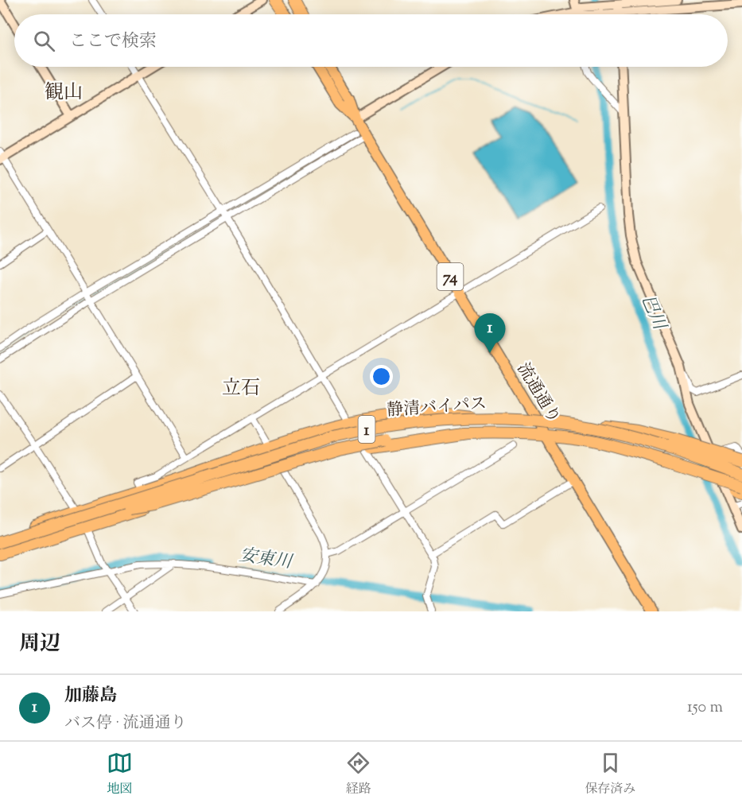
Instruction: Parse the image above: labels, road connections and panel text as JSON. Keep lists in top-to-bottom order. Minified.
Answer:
{"streets":{"highway":["静清バイパス","1"],"main road":["74","流通通り"]},"crossings":[["74","流通通り"],["流通通り","1"],["静清バイパス","1"]],"districts":["観山","立石"],"water":["巴川","安東川"],"page":{"search":"ここで検索","pins":"1","heading":"周辺","list":[{"mark":"1","name":"加藤島","note":"バス停 · 流通通り","value":"150 m"}],"nav":["地図","経路","保存済み"]}}
